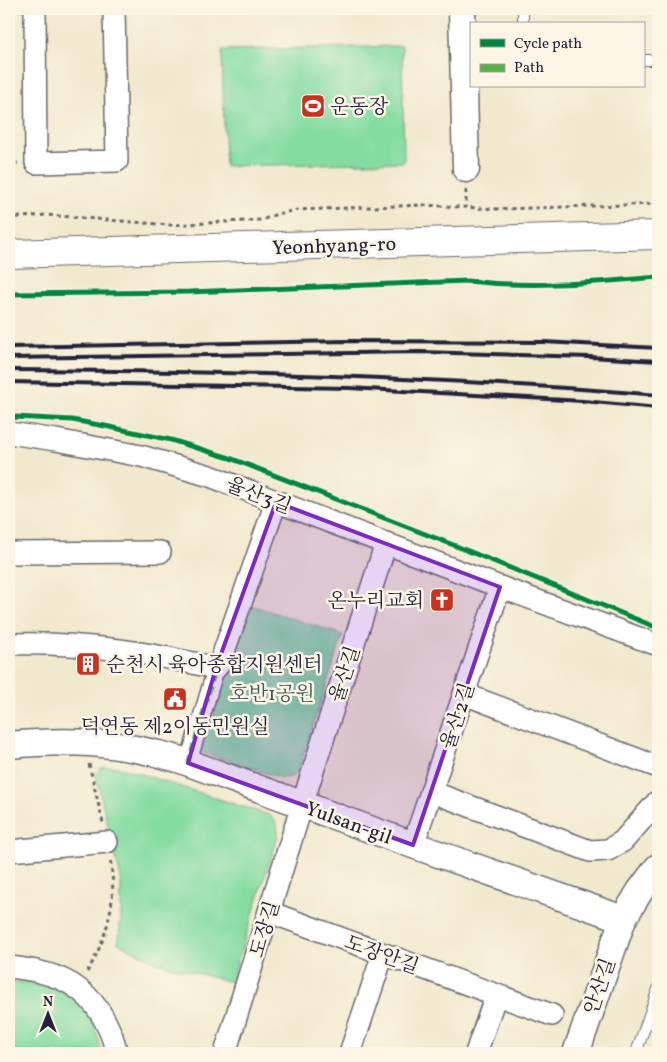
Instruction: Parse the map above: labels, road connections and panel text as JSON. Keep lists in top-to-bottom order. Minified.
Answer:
{"streets":{"main road":["Yeonhyang-ro"],"street":["율산3길","율산길","율산2길","Yulsan-gil","도장길","도장안길","안산길"]},"crossings":[["율산3길","율산길"],["율산3길","율산2길"],["율산길","Yulsan-gil"],["율산길","도장길"],["율산2길","Yulsan-gil"],["Yulsan-gil","도장길"],["Yulsan-gil","안산길"],["도장길","도장안길"]],"parks":["호반1공원"],"places":{"sports":["운동장"],"church":["온누리교회"],"building":["순천시 육아종합지원센터"],"public building":["덕연동 제2이동민원실"]},"legend":["Cycle path","Path"],"north":"top"}
